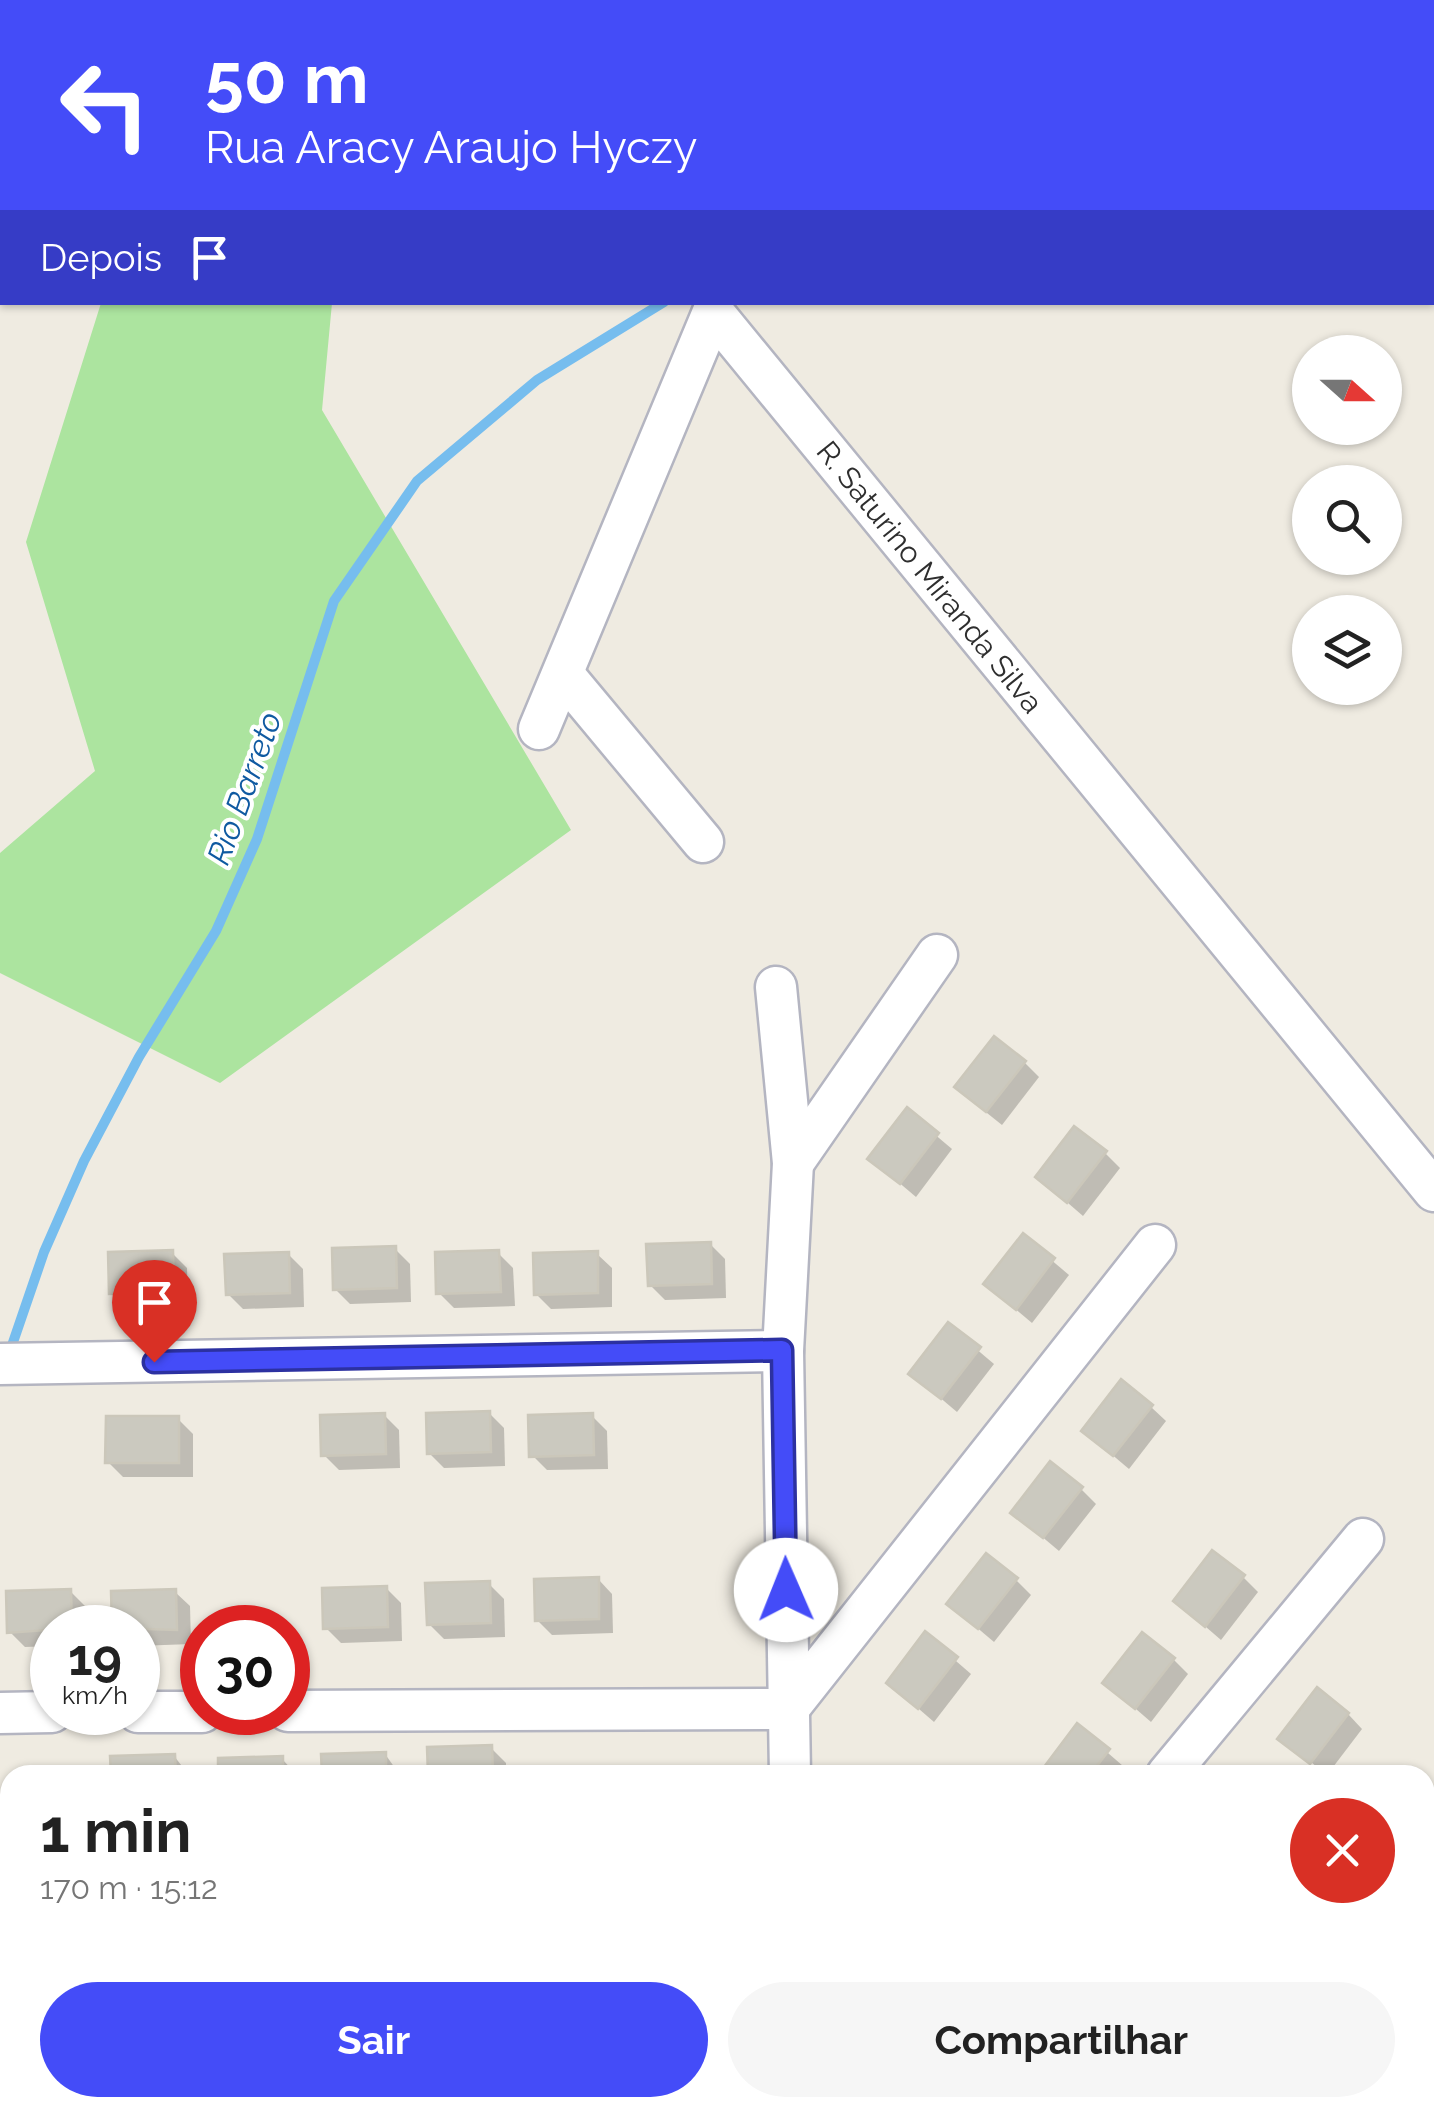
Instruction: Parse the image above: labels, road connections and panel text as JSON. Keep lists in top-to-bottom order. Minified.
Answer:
{"streets":{"street":["R. Saturino Miranda Silva"]},"water":["Rio Barreto"],"north":"right","page":{"turn":["50 m","Rua Aracy Araujo Hyczy"],"then":"Depois","speed":"19 km/h","limit":"30","heading":["1 min","170 m · 15:12"],"buttons":["Sair","Compartilhar"]}}
